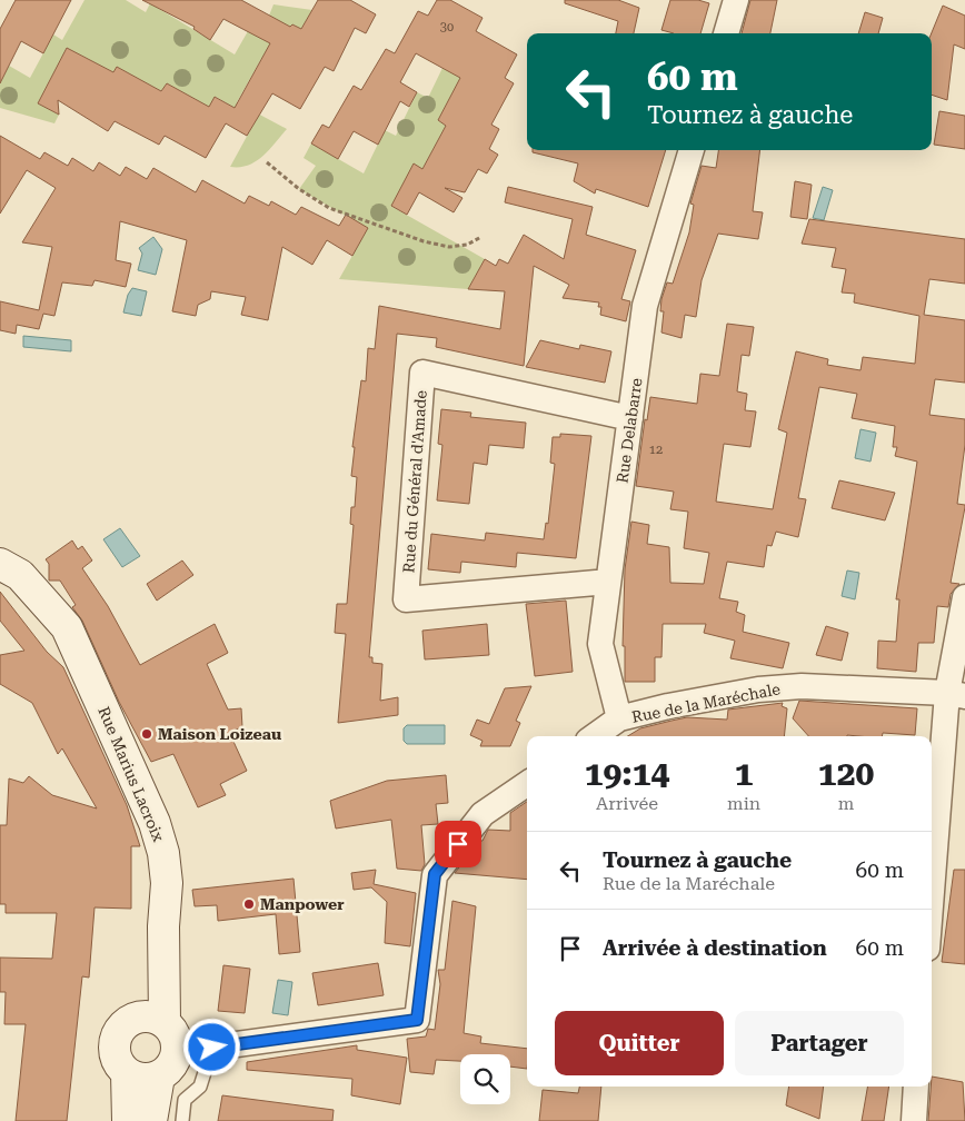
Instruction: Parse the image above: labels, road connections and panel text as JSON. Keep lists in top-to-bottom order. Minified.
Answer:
{"streets":{"main road":["Rue Marius Lacroix"],"street":["Rue Delabarre","Rue du Général d'Amade","Rue de la Maréchale"]},"crossings":[["Rue Delabarre","Rue du Général d'Amade"],["Rue Delabarre","Rue de la Maréchale"]],"places":["Maison Loizeau","Manpower"],"house_numbers":["30","12"],"page":{"turn":["60 m","Tournez à gauche"],"eta":["19:14","Arrivée","1","min","120","m"],"list":[{"name":"Tournez à gauche","note":"Rue de la Maréchale","value":"60 m"},{"name":"Arrivée à destination","value":"60 m"}],"buttons":["Quitter","Partager"]}}
